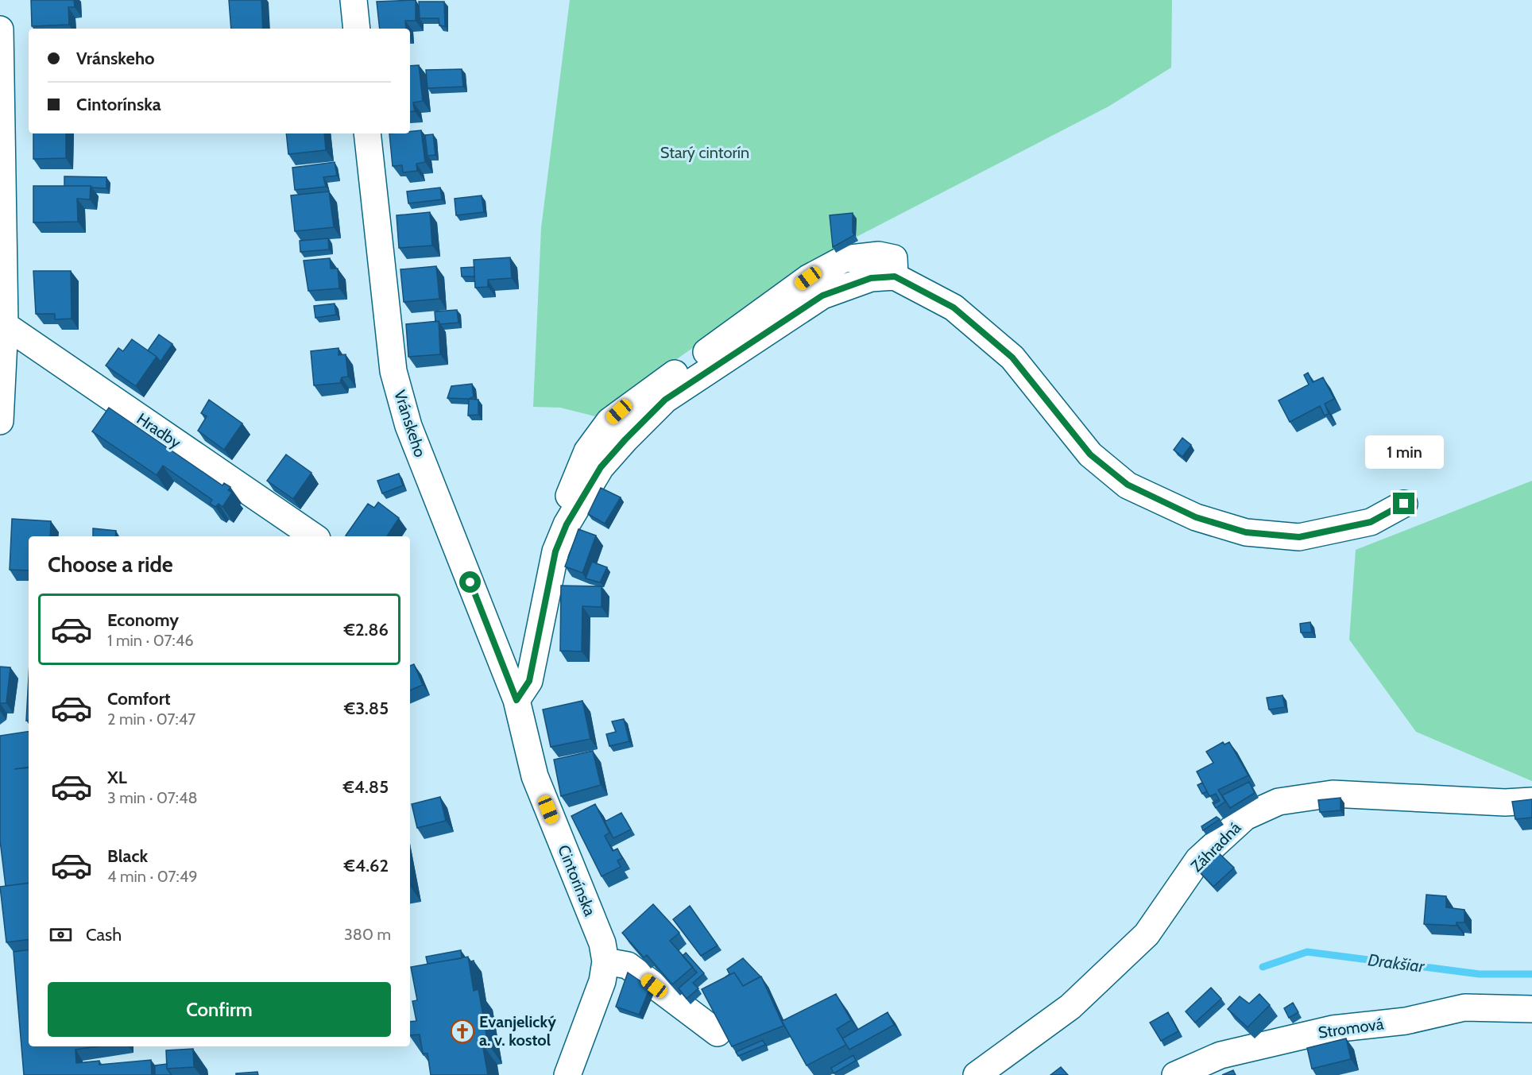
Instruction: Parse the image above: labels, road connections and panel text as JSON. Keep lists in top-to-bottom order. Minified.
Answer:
{"streets":{"street":["Vránskeho","Hradby","Záhradná","Cintorínska","Stromová"]},"crossings":[["Vránskeho","Cintorínska"]],"water":["Drakšiar"],"parks":["Starý cintorín"],"places":{"church":["Evanjelický a. v. kostol"]},"page":{"banner":["Vránskeho","Cintorínska"],"bubble":"1 min","heading":"Choose a ride","list":[{"name":"Economy","note":"1 min · 07:46","value":"€2.86"},{"name":"Comfort","note":"2 min · 07:47","value":"€3.85"},{"name":"XL","note":"3 min · 07:48","value":"€4.85"},{"name":"Black","note":"4 min · 07:49","value":"€4.62"}],"pay":["Cash","380 m"],"buttons":"Confirm"}}
